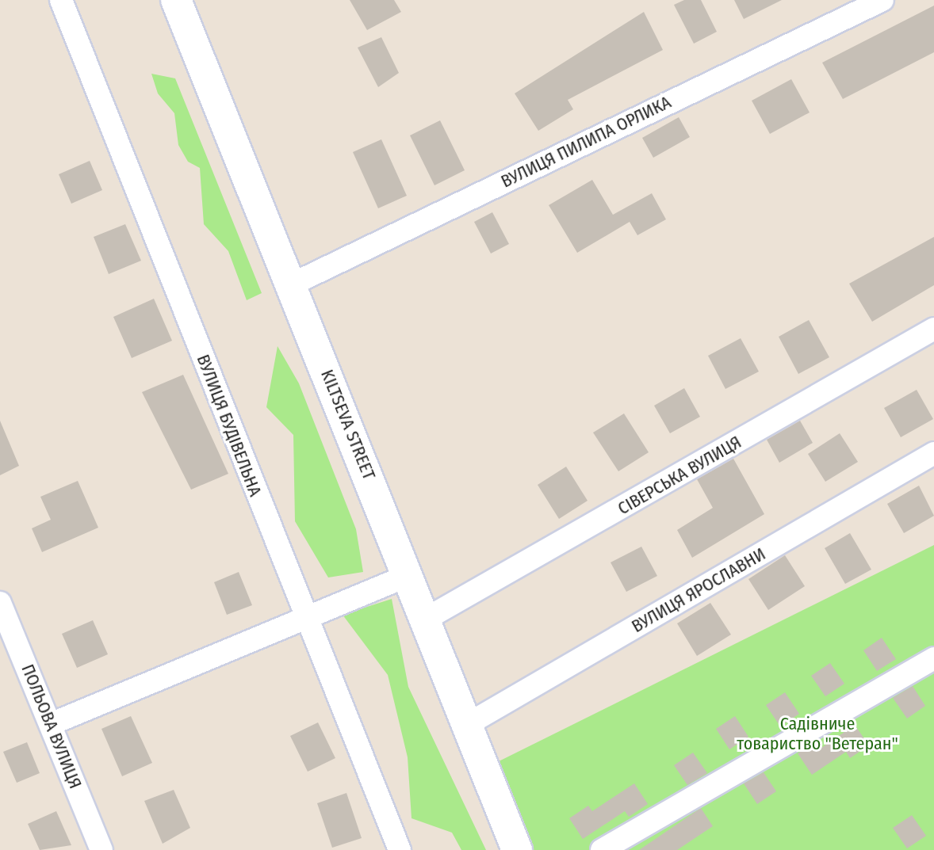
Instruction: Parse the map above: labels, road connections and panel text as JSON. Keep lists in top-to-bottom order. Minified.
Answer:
{"streets":{"main road":["KILTSEVA STREET"],"street":["ВУЛИЦЯ ПИЛИПА ОРЛИКА","ВУЛИЦЯ БУДІВЕЛЬНА","СІВЕРСЬКА ВУЛИЦЯ","ВУЛИЦЯ ЯРОСЛАВНИ","ПОЛЬОВА ВУЛИЦЯ"]},"crossings":[["ВУЛИЦЯ ПИЛИПА ОРЛИКА","KILTSEVA STREET"],["KILTSEVA STREET","СІВЕРСЬКА ВУЛИЦЯ"],["KILTSEVA STREET","ВУЛИЦЯ ЯРОСЛАВНИ"]],"parks":["Садівниче товариство \"Ветеран\""]}
